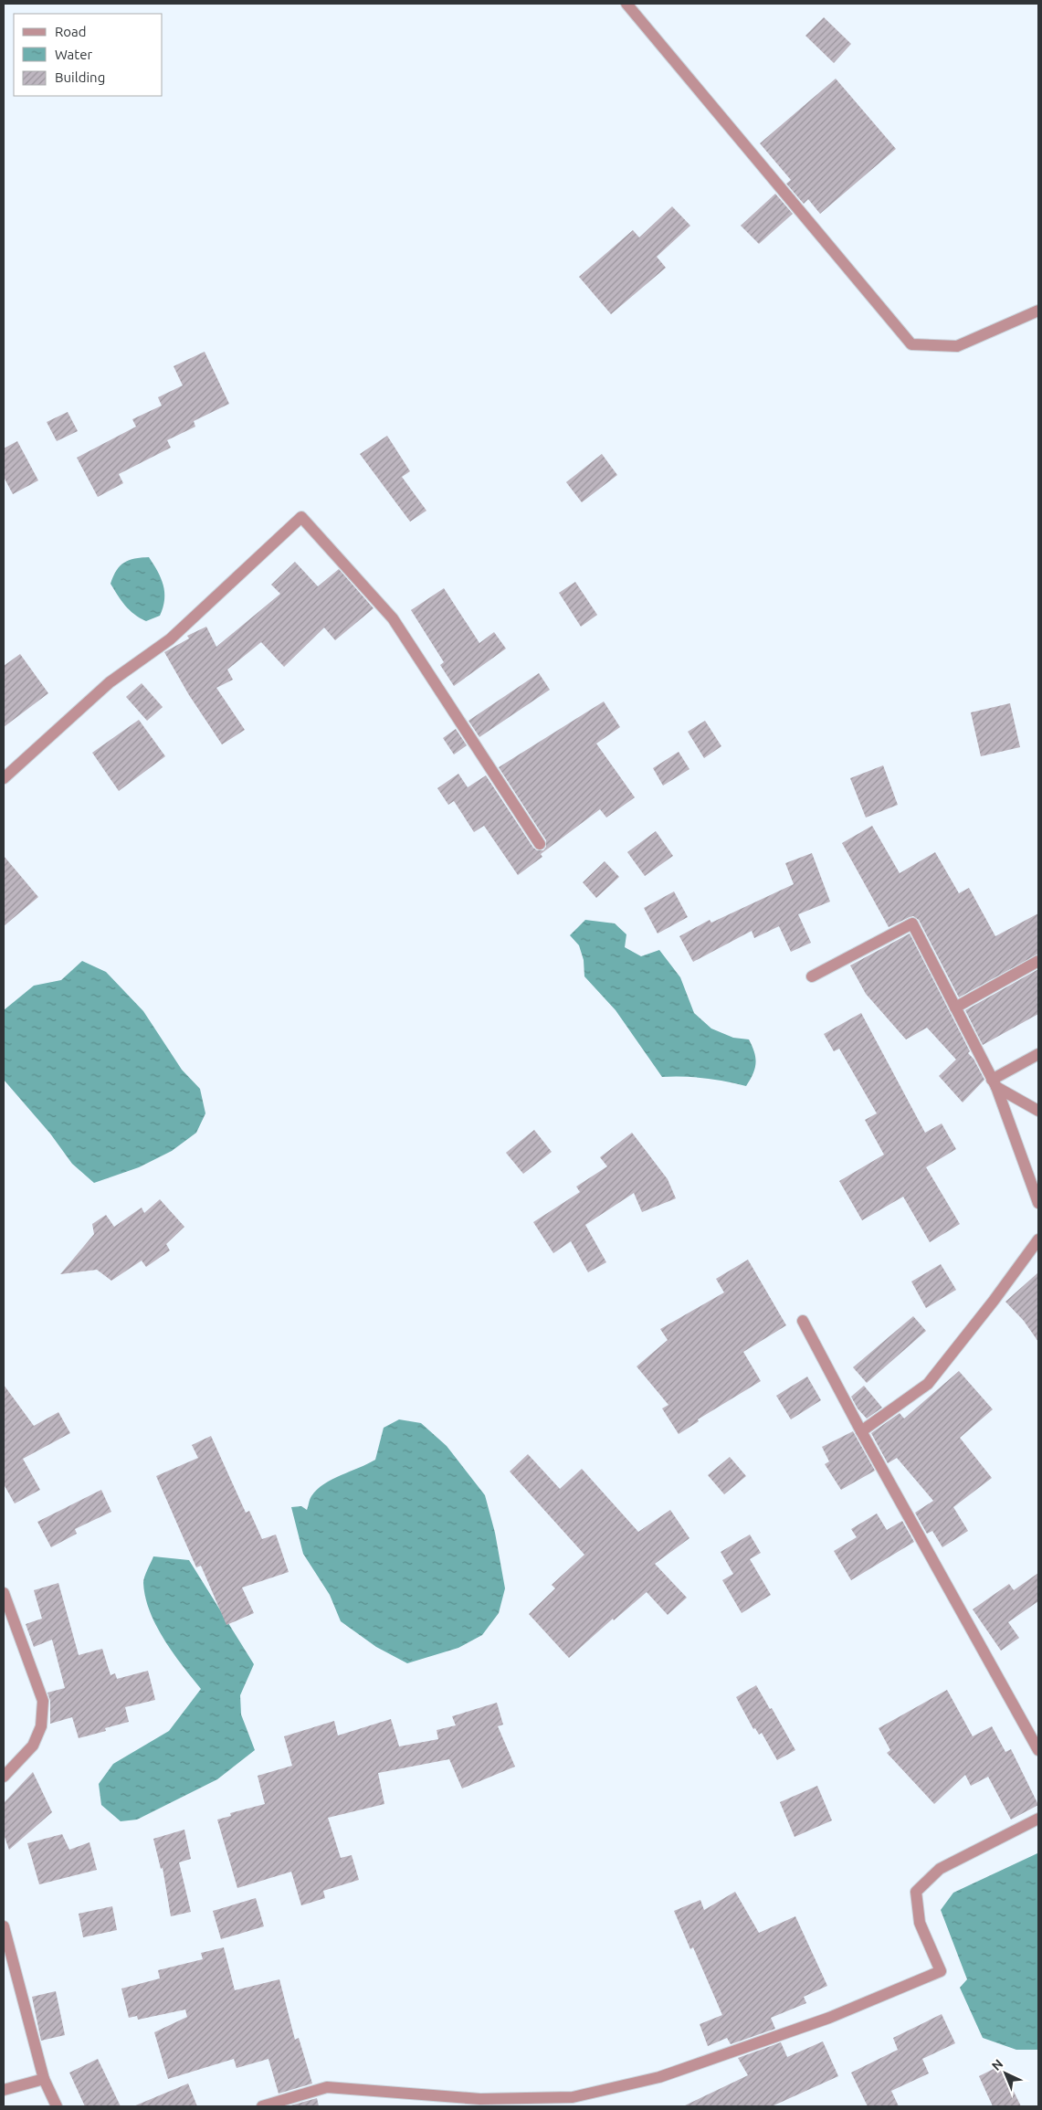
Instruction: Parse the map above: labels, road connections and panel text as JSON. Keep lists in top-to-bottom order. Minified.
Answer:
{"legend":["Road","Water","Building"],"north":"top left"}
